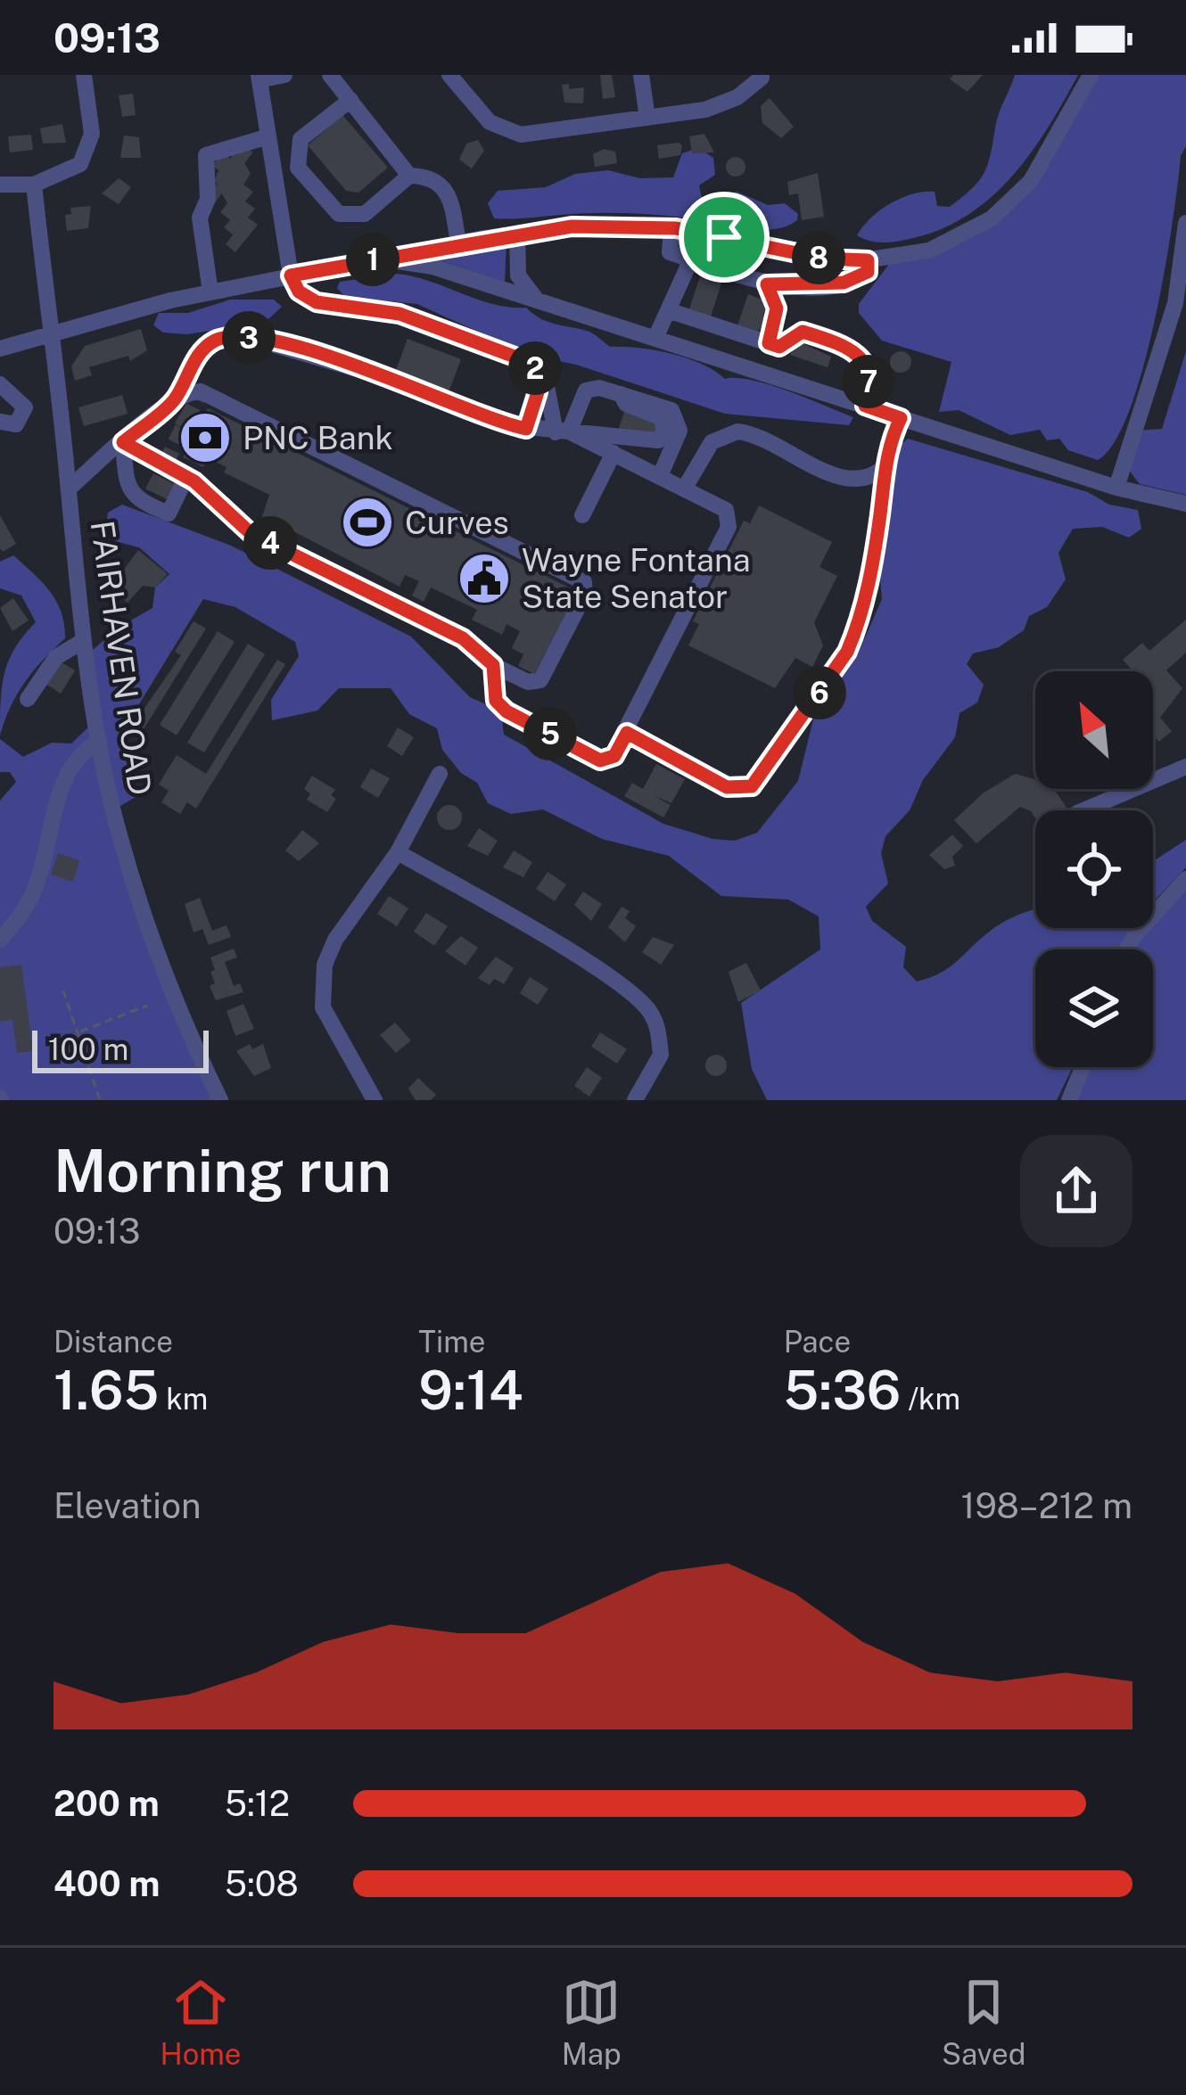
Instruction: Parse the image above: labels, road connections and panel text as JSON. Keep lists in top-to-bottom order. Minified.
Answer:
{"streets":{"street":["FAIRHAVEN ROAD"]},"places":{"bank":["PNC Bank"],"sports":["Curves"],"public building":["Wayne Fontana State Senator"]},"scale_bar":"100 m","north":"top left","page":{"status":"09:13","pins":["8","1","3","2","7","4","6","5"],"scale":"100 m","heading":["Morning run","09:13"],"stats":[["Distance","1.65 km"],["Time","9:14"],["Pace","5:36 /km"]],"chart":["Elevation","198–212 m"],"list":[{"name":"200 m","note":"5:12"},{"name":"400 m","note":"5:08"}],"tabs":["Home","Map","Saved"]}}
